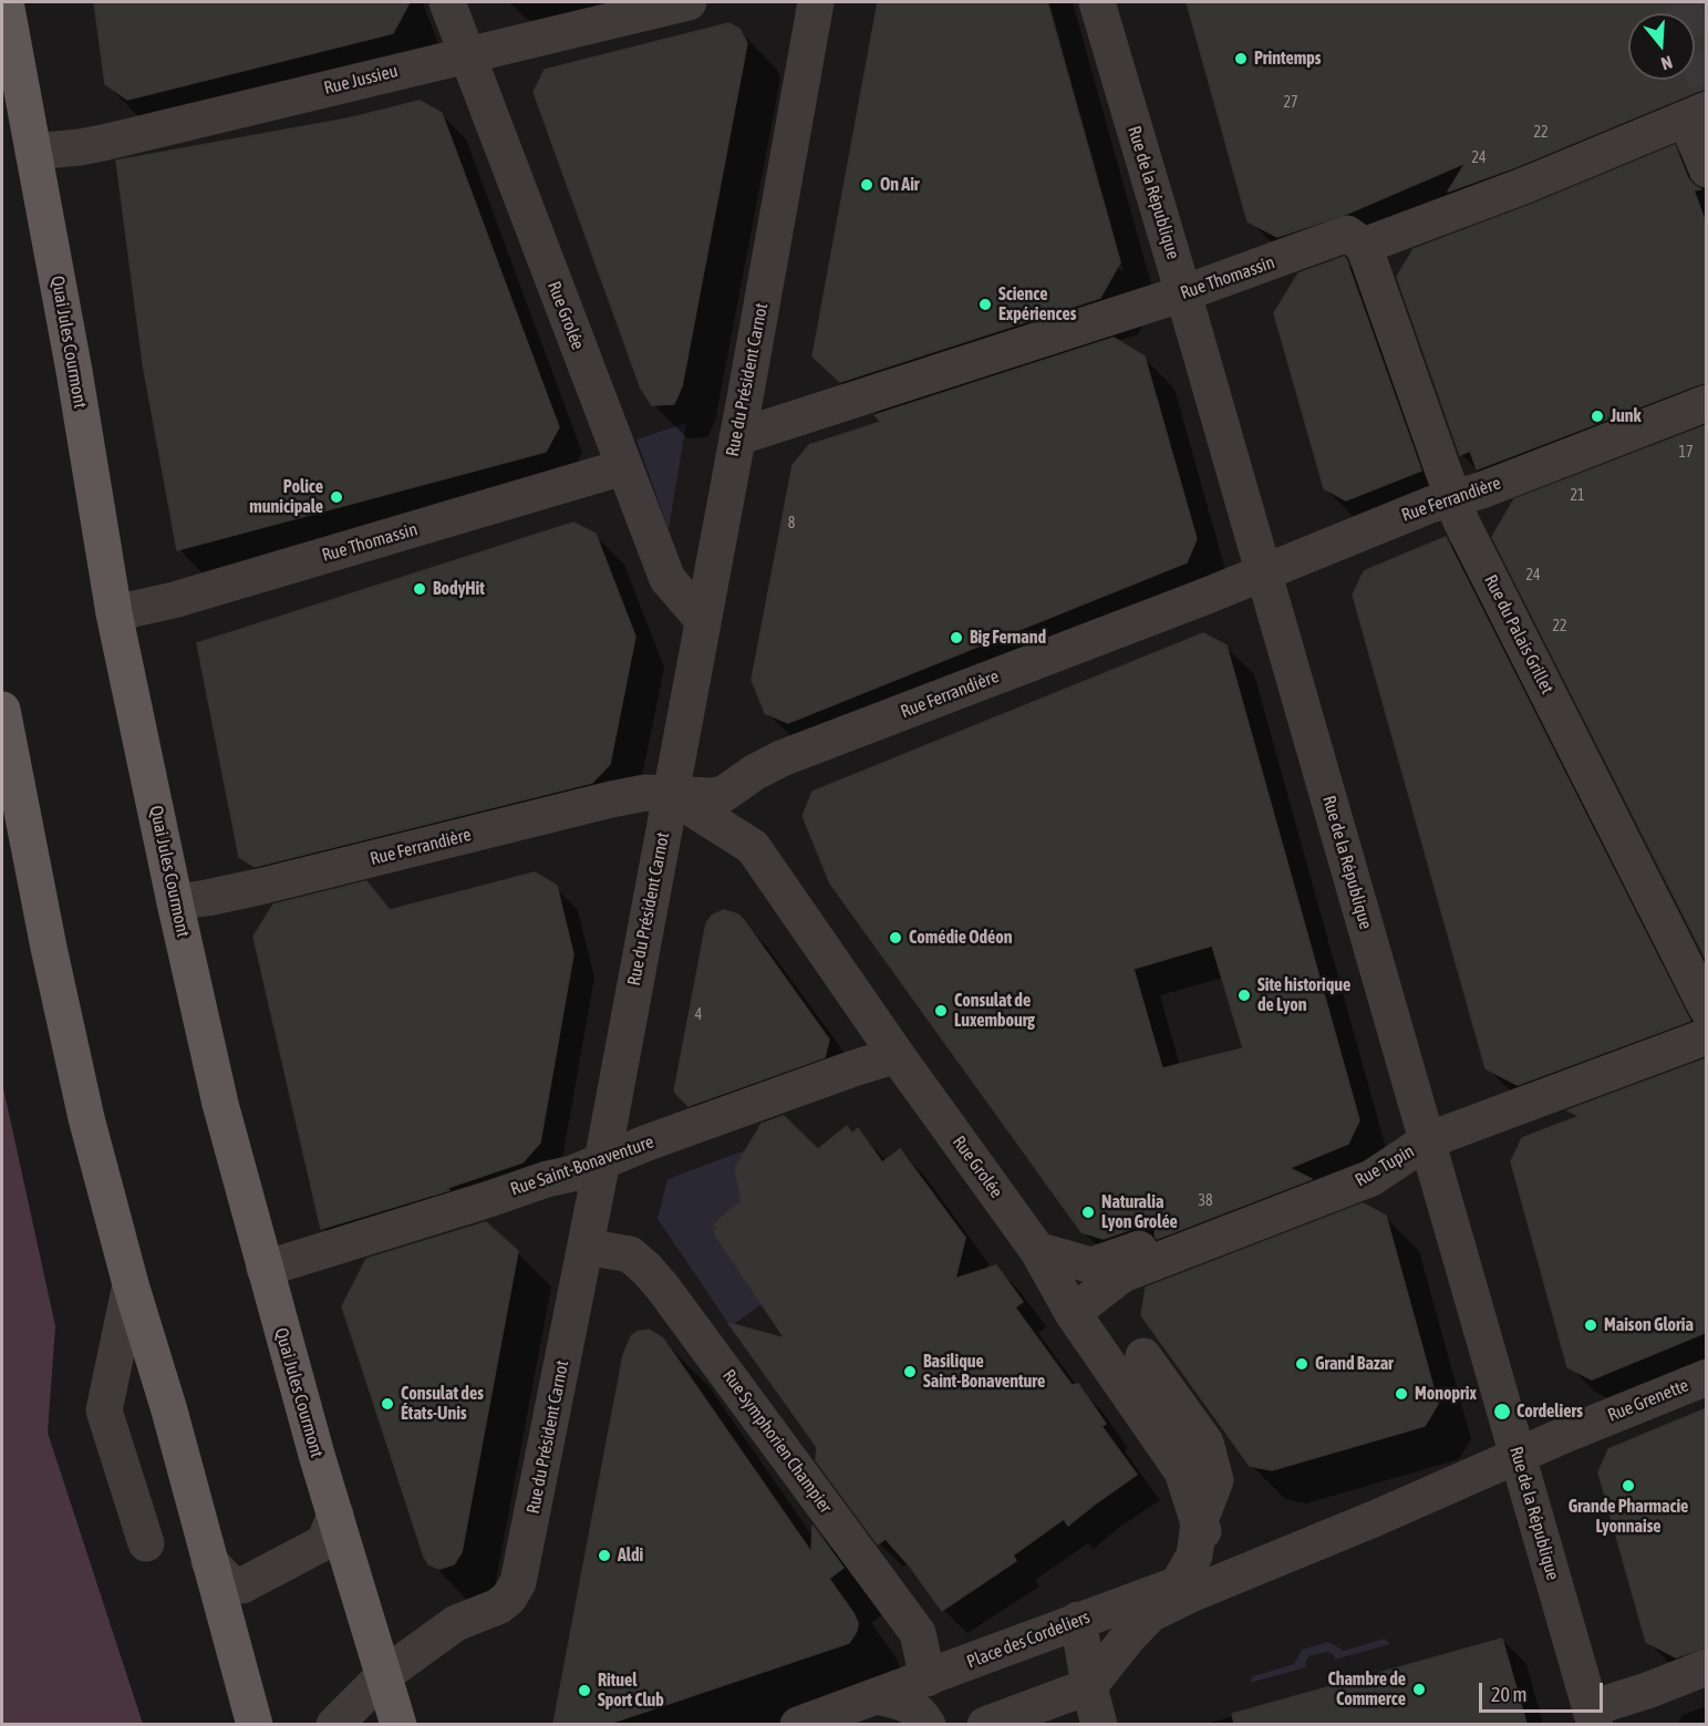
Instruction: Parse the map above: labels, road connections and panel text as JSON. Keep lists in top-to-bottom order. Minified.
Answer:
{"streets":{"main road":["Quai Jules Courmont"],"street":["Rue Jussieu","Rue de la République","Rue Thomassin","Rue Grolée","Rue du Président Carnot","Rue Ferrandière","Rue du Palais Grillet","Rue Saint-Bonaventure","Rue Tupin","Rue Grenette","Rue Symphorien Champier","Place des Cordeliers"]},"crossings":[["Rue Jussieu","Rue Grolée"],["Rue Jussieu","Quai Jules Courmont"],["Rue de la République","Rue Thomassin"],["Rue de la République","Rue Ferrandière"],["Rue de la République","Rue Tupin"],["Rue de la République","Rue Grenette"],["Rue de la République","Place des Cordeliers"],["Rue Thomassin","Rue Grolée"],["Rue Thomassin","Quai Jules Courmont"],["Rue Thomassin","Rue du Président Carnot"],["Rue Thomassin","Rue du Palais Grillet"],["Rue Grolée","Rue du Président Carnot"],["Rue Grolée","Rue Ferrandière"],["Rue Grolée","Rue Saint-Bonaventure"],["Rue Grolée","Rue Tupin"],["Rue Grolée","Place des Cordeliers"],["Quai Jules Courmont","Rue du Président Carnot"],["Quai Jules Courmont","Rue Ferrandière"],["Quai Jules Courmont","Rue Saint-Bonaventure"],["Rue du Président Carnot","Rue Ferrandière"],["Rue du Président Carnot","Rue Saint-Bonaventure"],["Rue du Président Carnot","Rue Symphorien Champier"],["Rue Ferrandière","Rue du Palais Grillet"],["Rue Grenette","Place des Cordeliers"],["Rue Symphorien Champier","Place des Cordeliers"]],"places":["Printemps","On Air","Science Expériences","Junk","Police municipale","BodyHit","Big Fernand","Comédie Odéon","Site historique de Lyon","Consulat de Luxembourg","Naturalia Lyon Grolée","Maison Gloria","Grand Bazar","Basilique Saint-Bonaventure","Monoprix","Consulat des États-Unis","Cordeliers","Grande Pharmacie Lyonnaise","Aldi","Chambre de Commerce","Rituel Sport Club"],"house_numbers":["27","22","24","17","21","8","24","22","4","38"],"scale_bar":"20 m","north":"bottom"}
